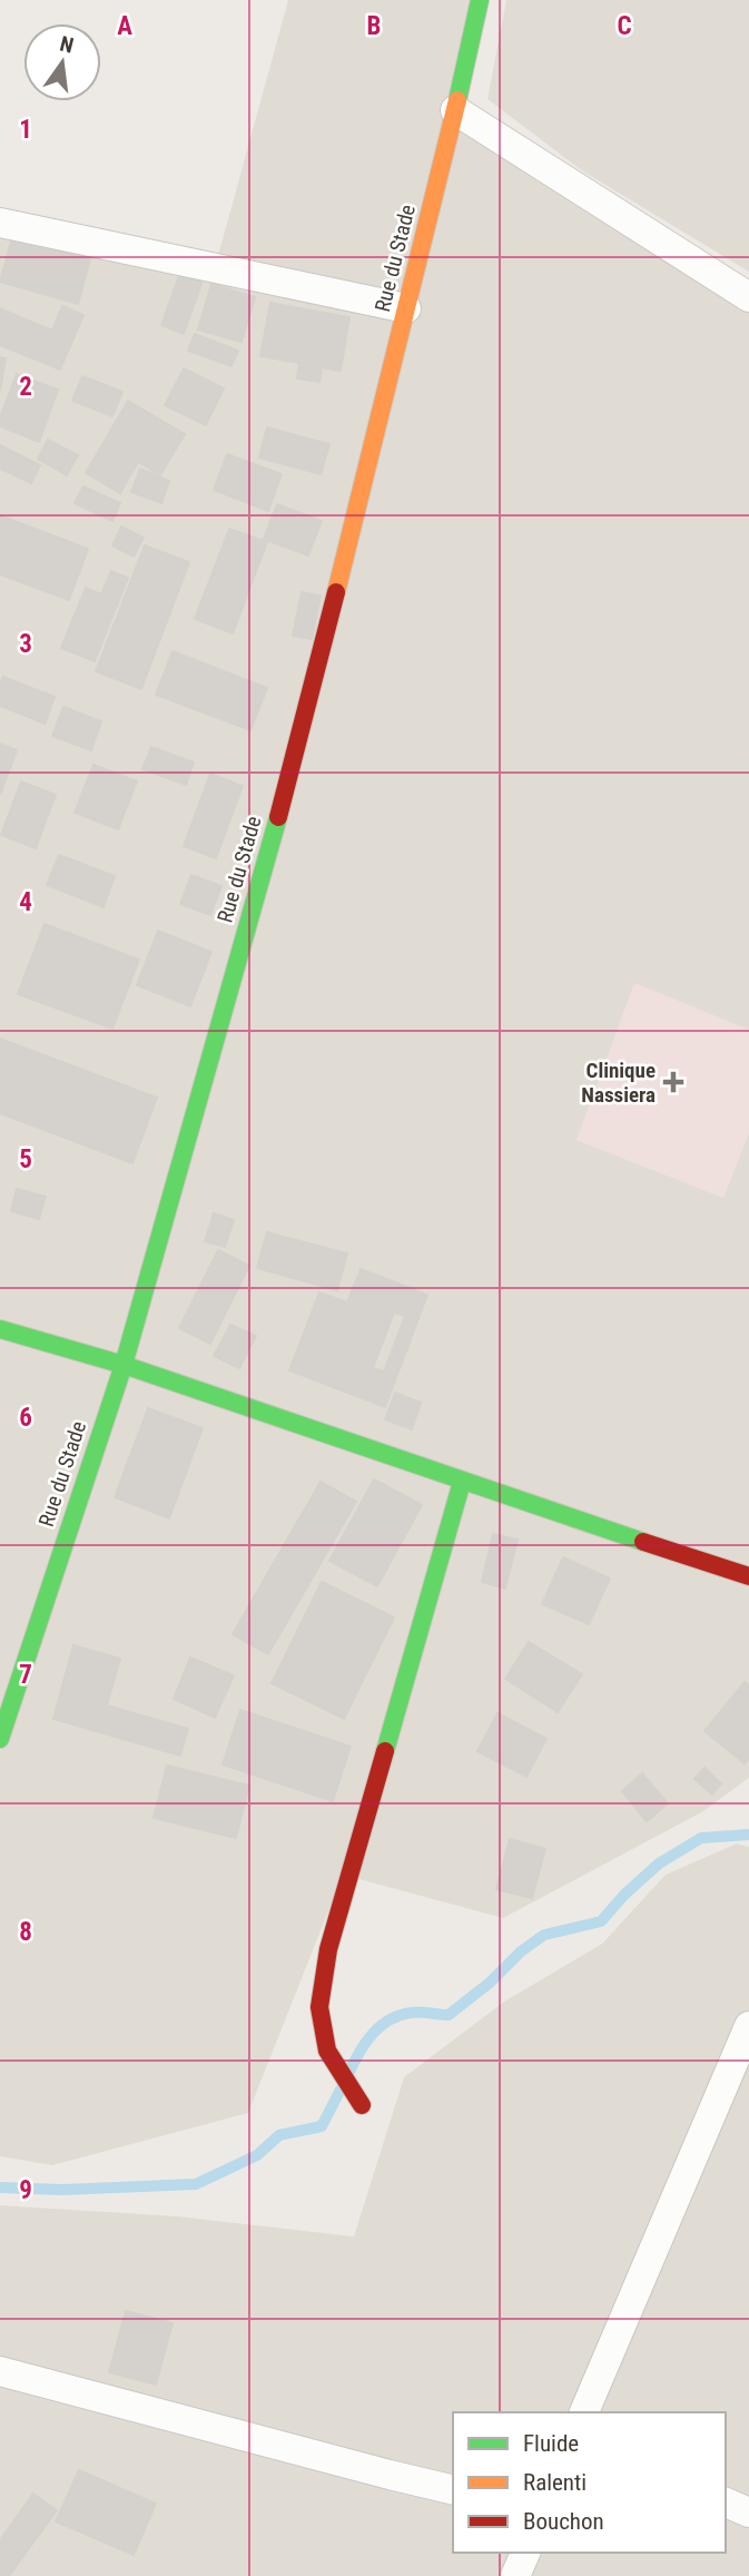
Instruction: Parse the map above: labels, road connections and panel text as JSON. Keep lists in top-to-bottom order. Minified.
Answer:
{"streets":{"street":["Rue du Stade"]},"places":{"health":["Clinique Nassiera"]},"legend":["Fluide","Ralenti","Bouchon"],"north":"top","grid":{"columns":["A","B","C"],"rows":["1","2","3","4","5","6","7","8","9"]}}
